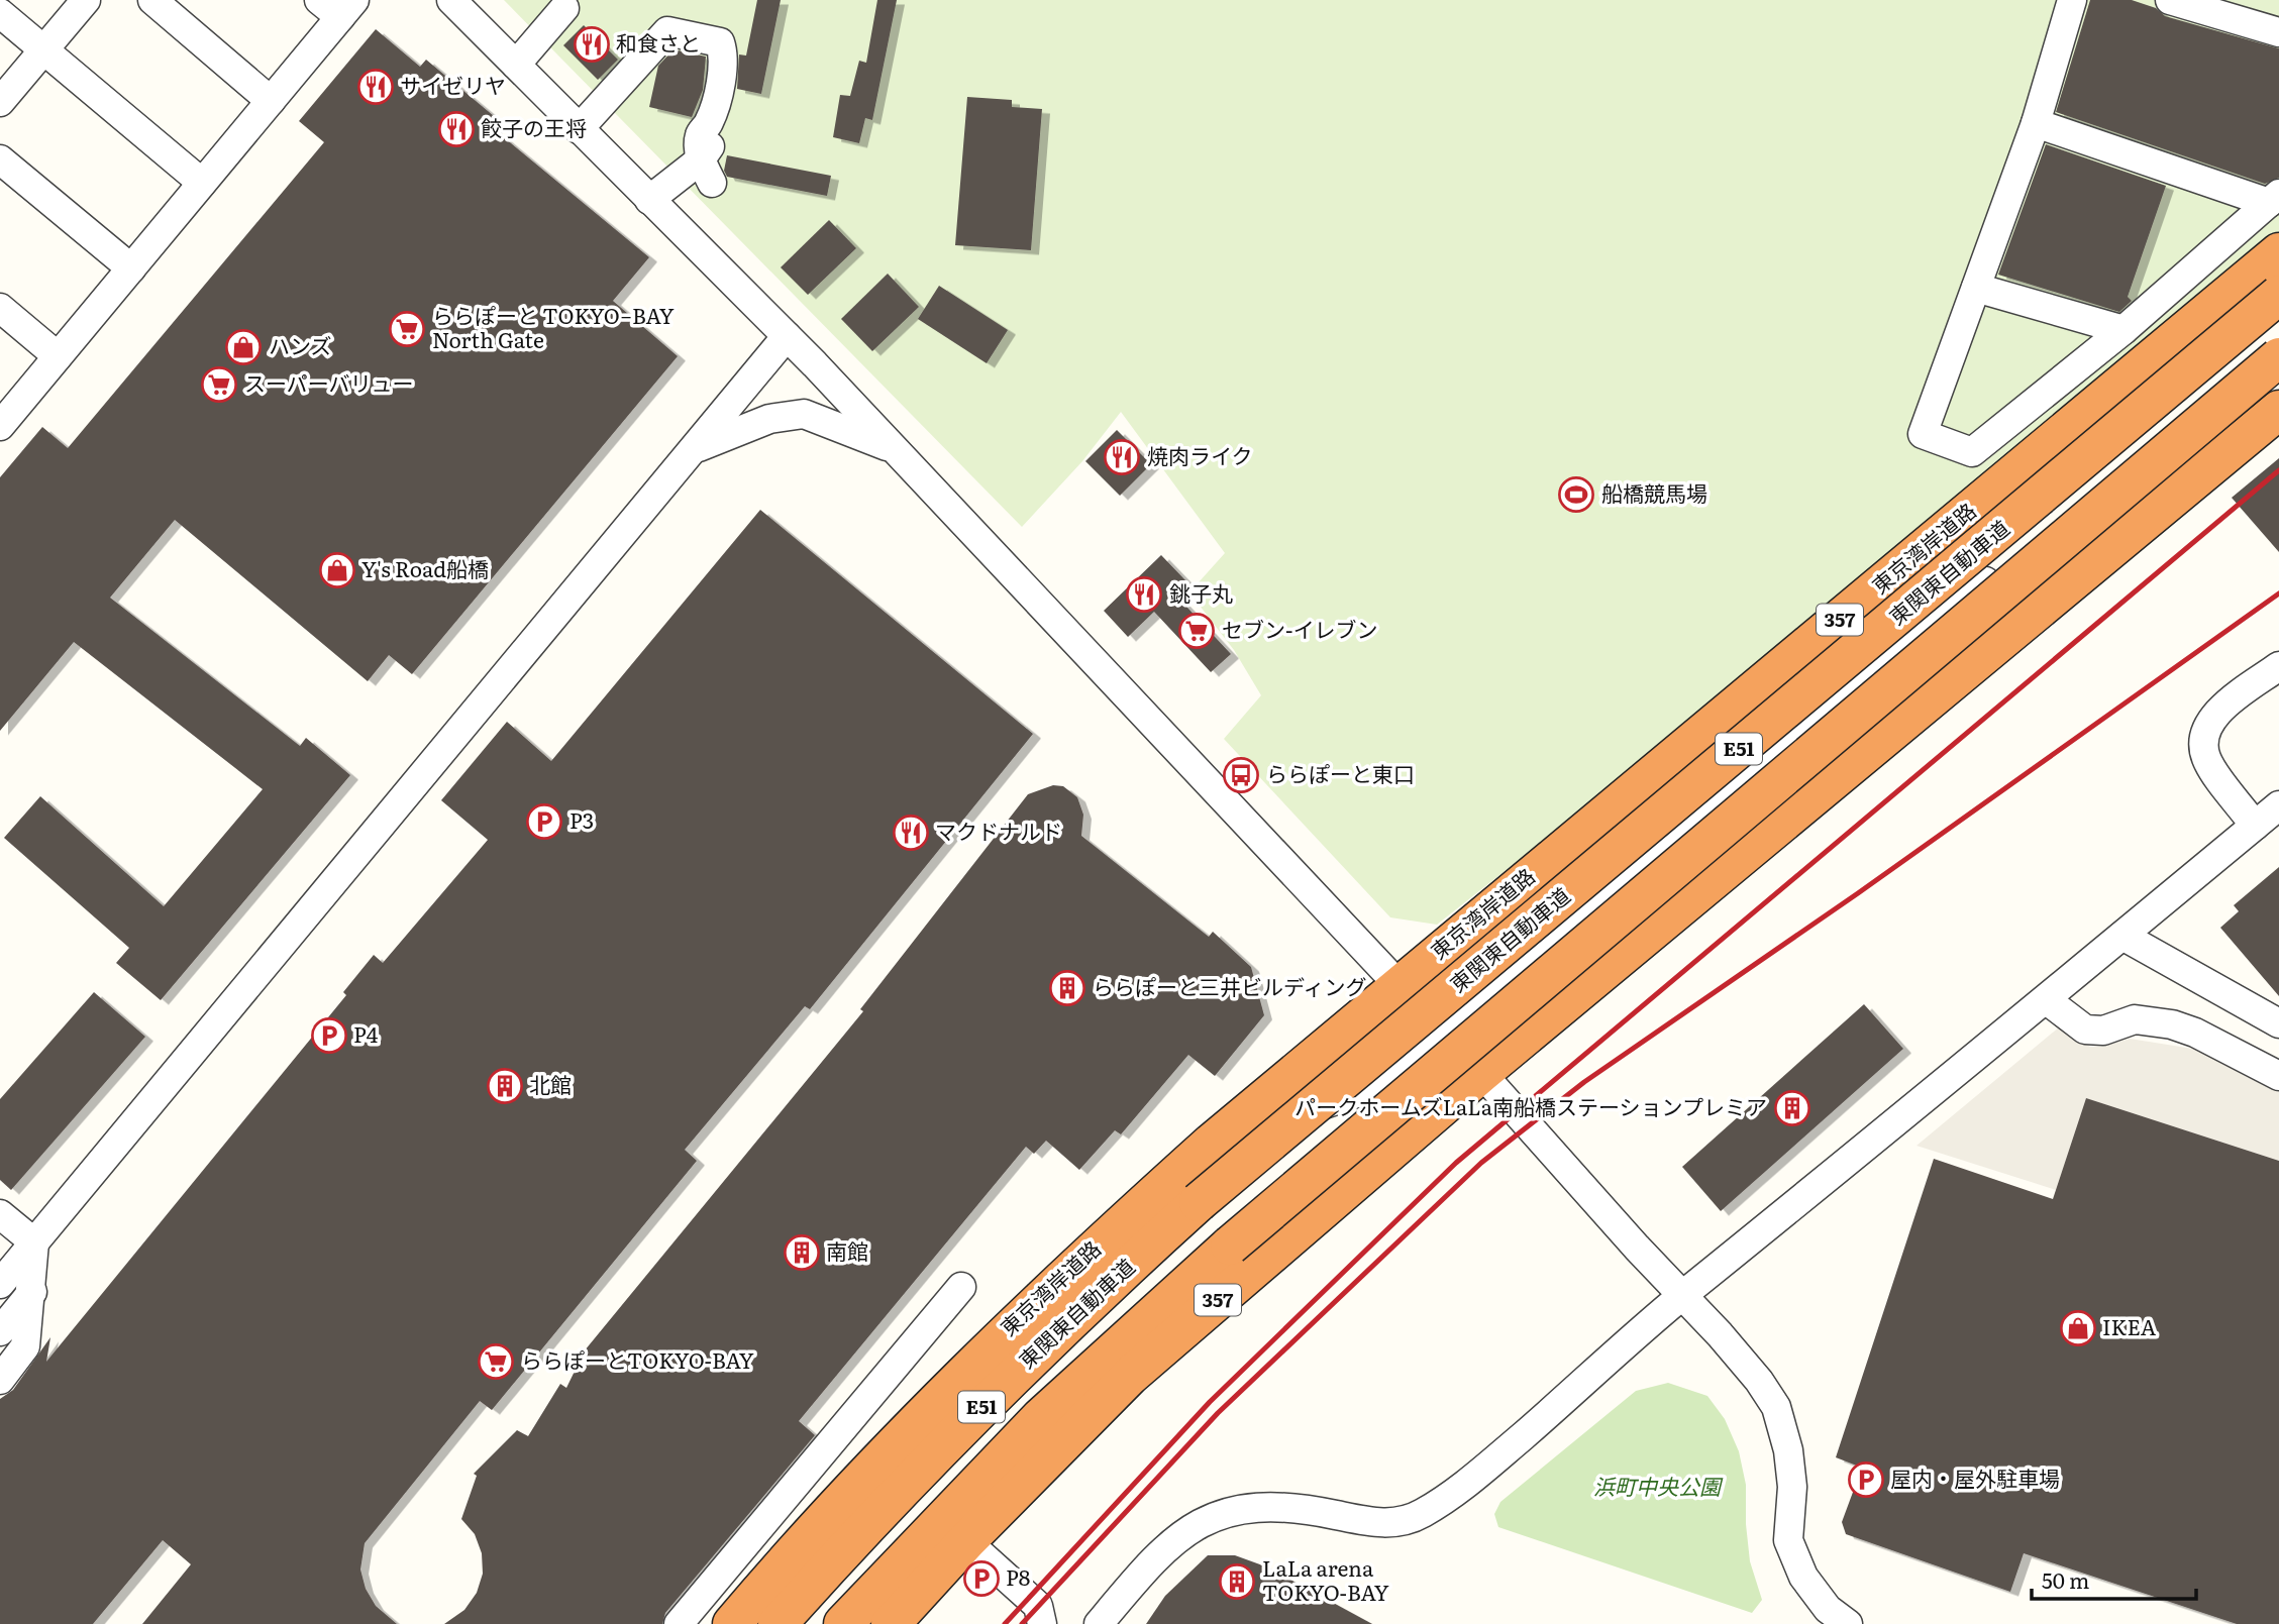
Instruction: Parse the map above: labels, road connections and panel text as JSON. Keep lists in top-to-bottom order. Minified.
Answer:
{"streets":{"highway":["東京湾岸道路","東関東自動車道","357","E51"]},"parks":["浜町中央公園"],"places":{"restaurant":["和食さと","サイゼリヤ","餃子の王将","焼肉ライク","銚子丸","マクドナルド"],"supermarket":["ららぽーと TOKYO−BAY North Gate","スーパーバリュー","セブン-イレブン","ららぽーとTOKYO-BAY"],"shop":["ハンズ","Y's Road船橋","IKEA"],"sports":["船橋競馬場"],"bus stop":["ららぽーと東口"],"parking":["P3","P4","屋内・屋外駐車場","P8"],"building":["ららぽーと三井ビルディング","北館","パークホームズLaLa南船橋ステーションプレミア","南館","LaLa arena TOKYO-BAY"]},"scale_bar":"50 m"}
